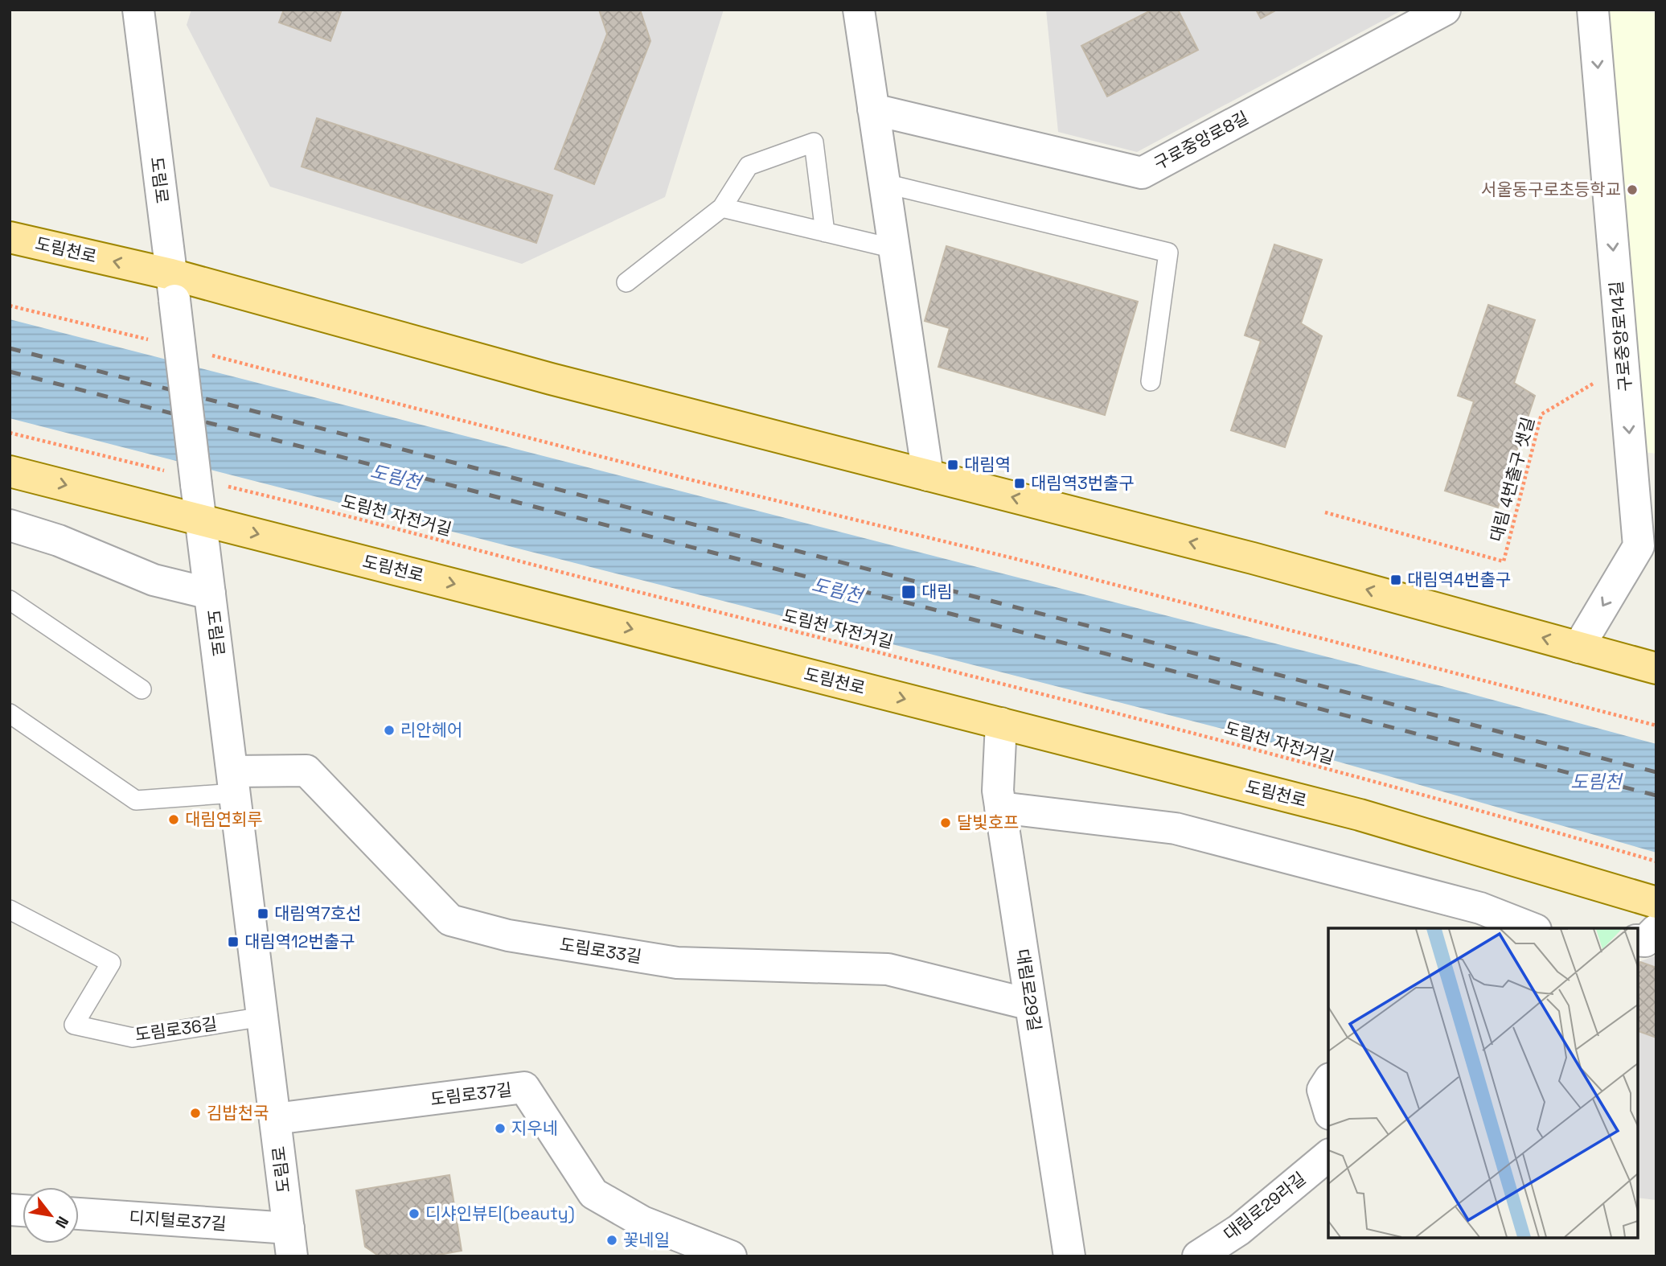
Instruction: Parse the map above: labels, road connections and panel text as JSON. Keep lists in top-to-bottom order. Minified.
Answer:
{"streets":{"main road":["도림천로"],"street":["구로중앙로8길","도림로","구로중앙로14길","도림로33길","대림로29길","도림로37길","대림로29라길","디지털로37길"],"lane":["도림로36길"],"path":["대림 4번출구 샛길","도림천 자전거길"]},"crossings":[["도림로","도림천로"],["도림로","도림천 자전거길"],["도림로","도림로33길"],["도림로","도림로36길"],["도림로","도림로37길"],["도림로","디지털로37길"],["도림천로","구로중앙로14길"],["도림천로","대림로29길"],["구로중앙로14길","대림 4번출구 샛길"],["도림로33길","대림로29길"]],"one_way":["구로중앙로14길"],"water":["도림천"],"places":{"other":["서울동구로초등학교","리안헤어","대림연회루","달빛호프","김밥천국","지우네","디샤인뷰티(beauty)","꽃네일"],"transit":["대림역","대림역3번출구","대림역4번출구","대림","대림역7호선","대림역12번출구"]},"north":"bottom right"}
